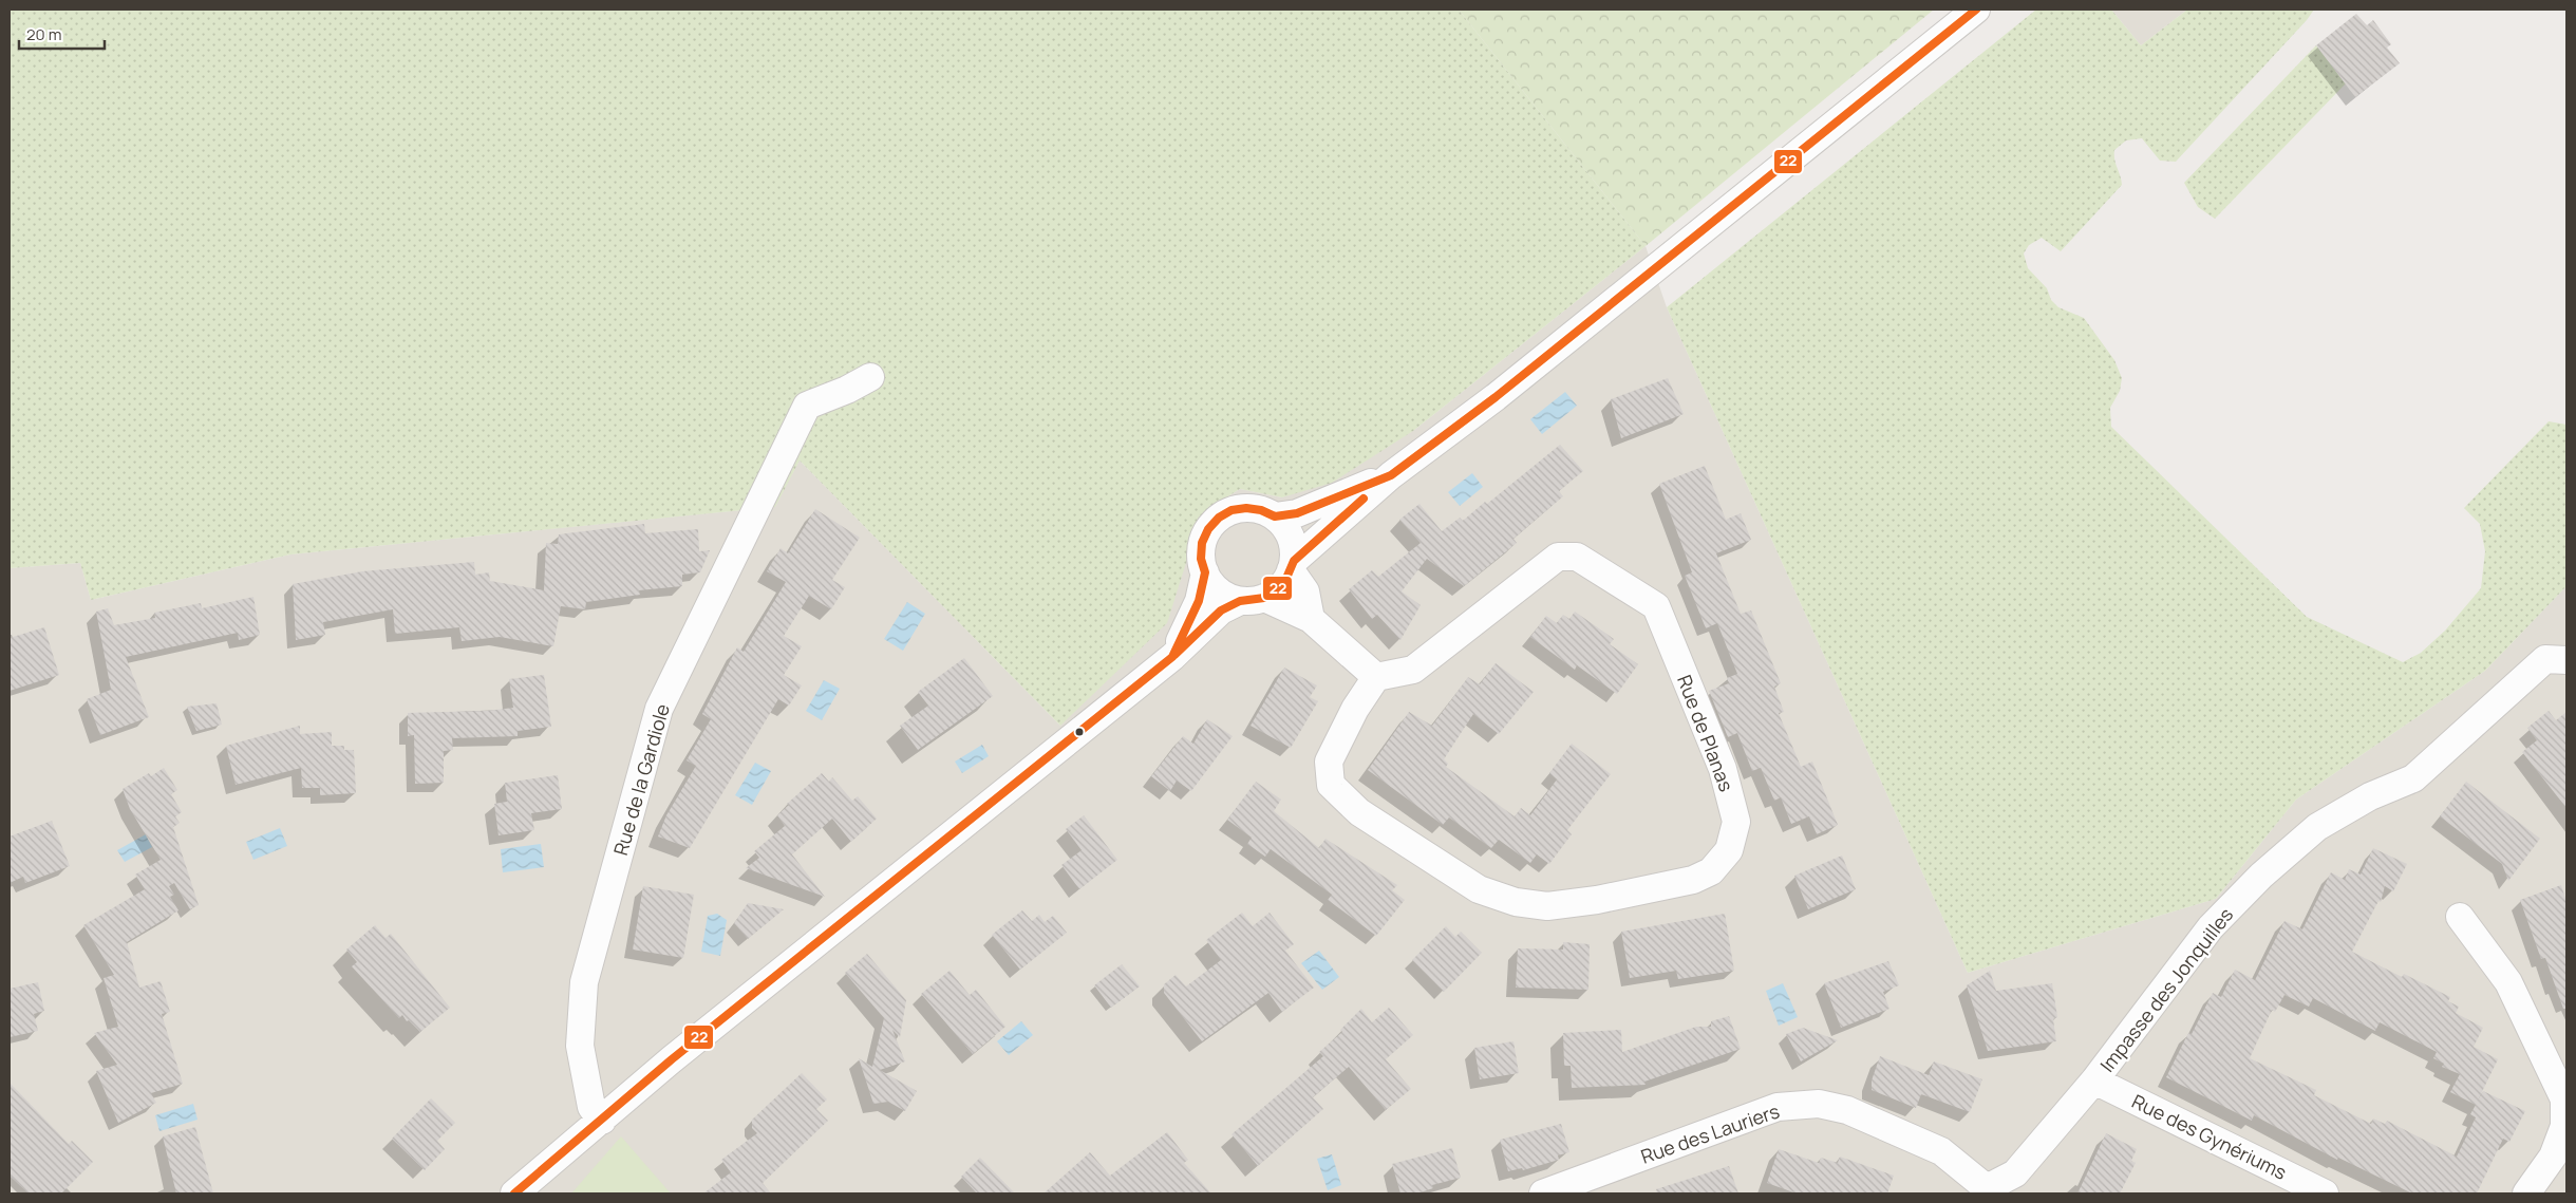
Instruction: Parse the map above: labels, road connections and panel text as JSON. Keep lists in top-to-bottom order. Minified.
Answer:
{"streets":{"street":["Rue de Planas","Rue de la Gardiole","Impasse des Jonquilles","Rue des Lauriers","Rue des Gynériums"]},"crossings":[["Impasse des Jonquilles","Rue des Lauriers"],["Impasse des Jonquilles","Rue des Gynériums"]],"lines":["transit line 22"],"scale_bar":"20 m"}
